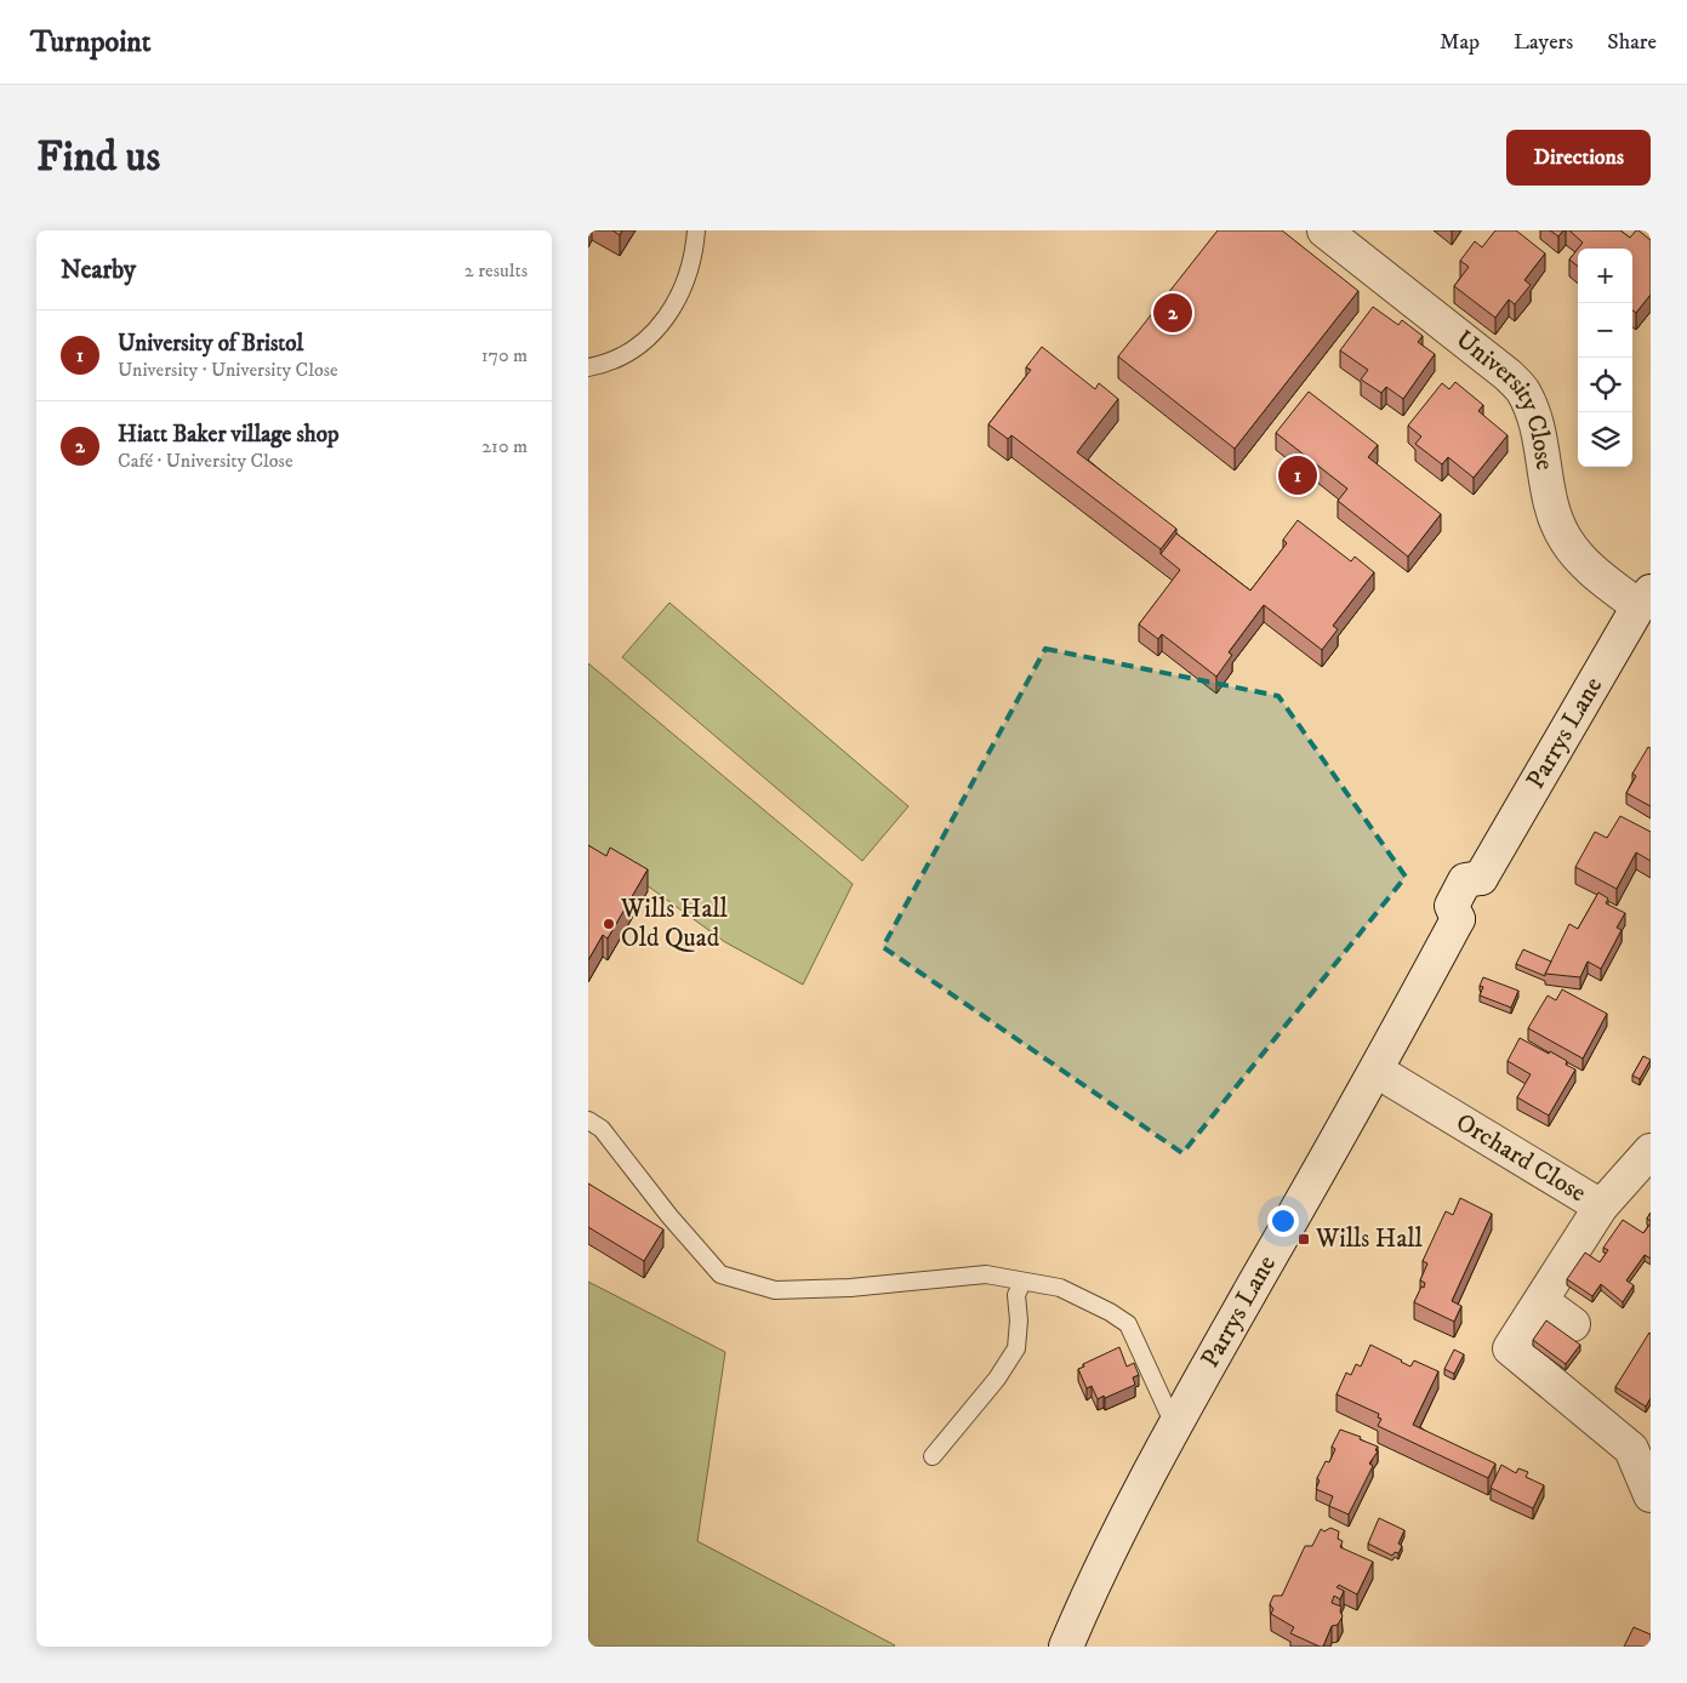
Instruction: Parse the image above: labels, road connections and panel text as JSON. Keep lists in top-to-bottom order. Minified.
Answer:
{"streets":{"street":["University Close","Parrys Lane","Orchard Close"]},"crossings":[["University Close","Parrys Lane"],["Parrys Lane","Orchard Close"]],"places":{"other":["Wills Hall Old Quad"],"transit":["Wills Hall"]},"page":{"header":"Turnpoint","nav":["Map","Layers","Share"],"buttons":"Directions","title":"Find us","heading":["Nearby","2 results"],"map_buttons":["+","−"],"pins":["2","1"],"list":[{"mark":"1","name":"University of Bristol","note":"University · University Close","value":"170 m"},{"mark":"2","name":"Hiatt Baker village shop","note":"Café · University Close","value":"210 m"}]}}
